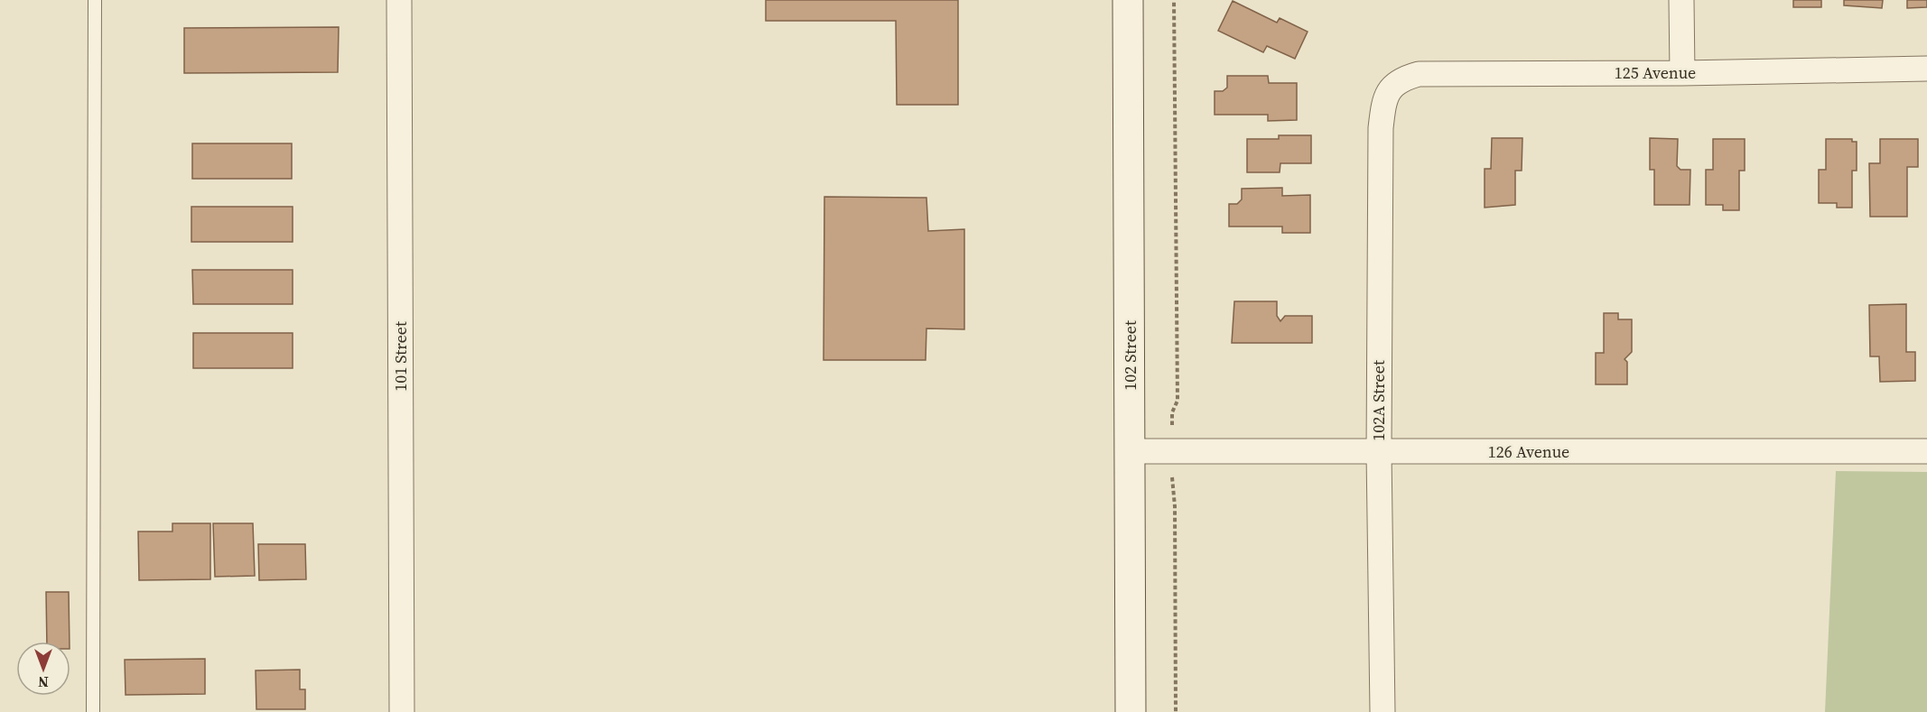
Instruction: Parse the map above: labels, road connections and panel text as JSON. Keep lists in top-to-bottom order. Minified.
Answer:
{"streets":{"street":["125 Avenue","102 Street","101 Street","102A Street","126 Avenue"]},"crossings":[["125 Avenue","102A Street"],["102 Street","126 Avenue"],["102A Street","126 Avenue"]],"north":"bottom"}
